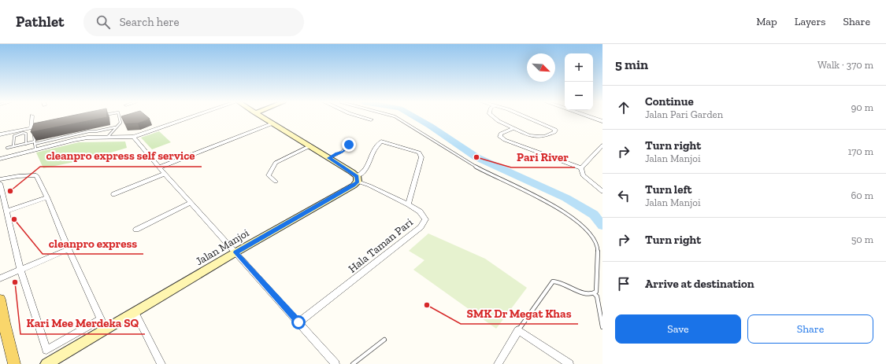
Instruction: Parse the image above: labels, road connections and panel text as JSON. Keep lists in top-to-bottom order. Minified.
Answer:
{"streets":{"street":["Hala Taman Pari","Jalan Manjoi"]},"crossings":[["Hala Taman Pari","Jalan Manjoi"]],"places":["Pari River","cleanpro express self service","cleanpro express","Kari Mee Merdeka SQ","SMK Dr Megat Khas"],"north":"bottom right","page":{"header":"Pathlet","search":"Search here","nav":["Map","Layers","Share"],"heading":["5 min","Walk · 370 m"],"map_buttons":["+","−"],"list":[["Continue","Jalan Pari Garden","90 m"],["Turn right","Jalan Manjoi","170 m"],["Turn left","Jalan Manjoi","60 m"],["Turn right","50 m"],"Arrive at destination"],"buttons":["Save","Share"]}}
